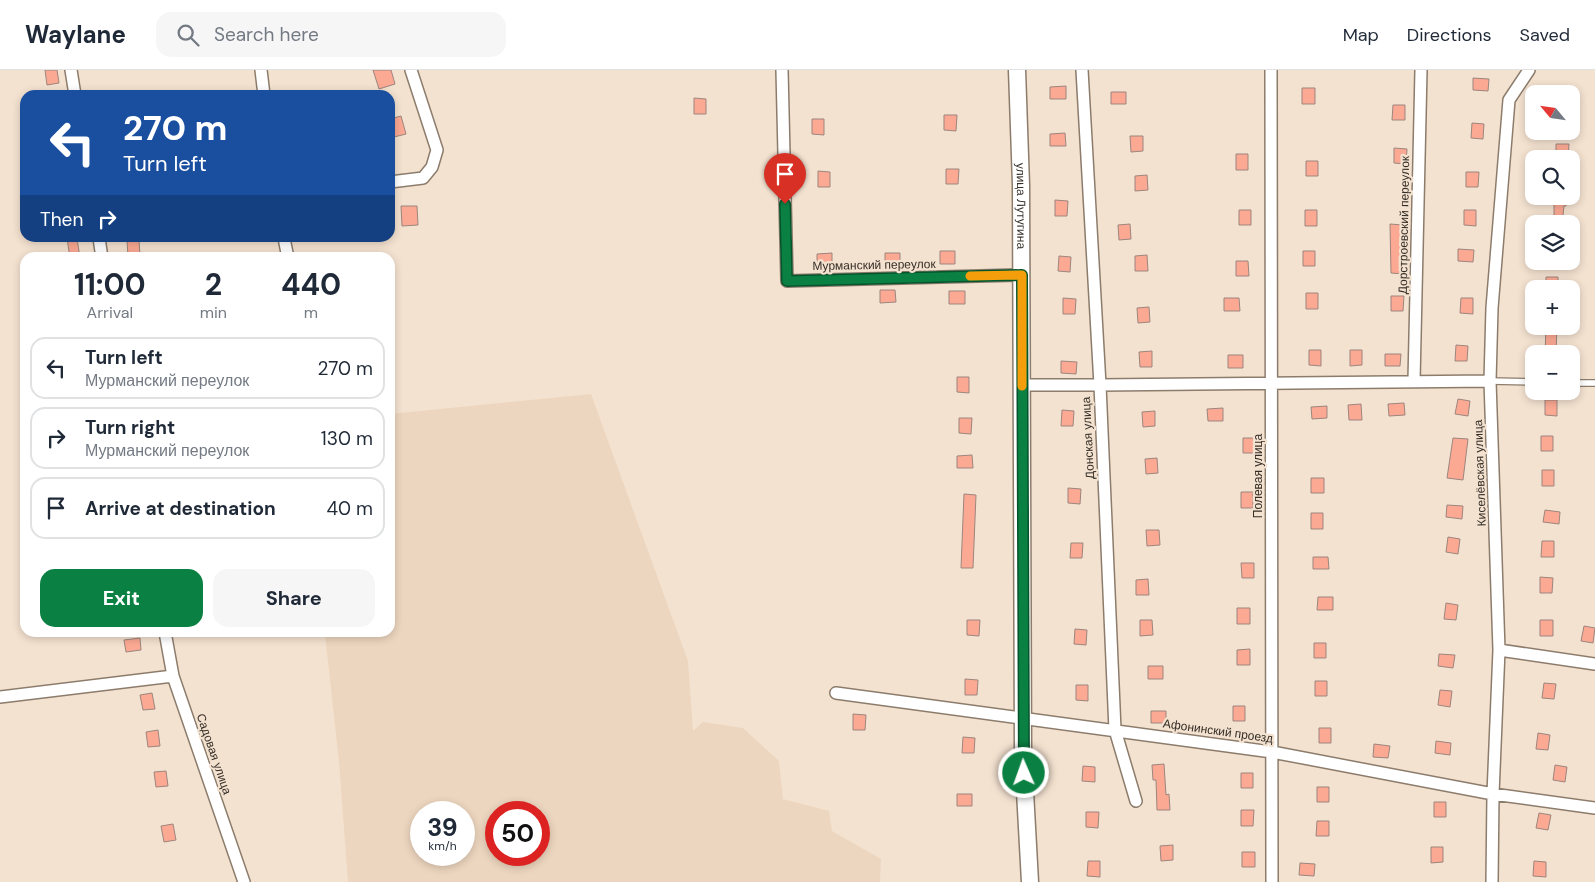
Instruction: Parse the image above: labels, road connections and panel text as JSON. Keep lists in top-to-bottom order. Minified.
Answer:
{"streets":{"main road":["улица Лутугина"],"street":["Дорстроевский переулок","Мурманский переулок","Донская улица","Киселёвская улица","Полевая улица","Афонинский проезд","Садовая улица"]},"crossings":[["улица Лутугина","Мурманский переулок"],["улица Лутугина","Афонинский проезд"],["Донская улица","Афонинский проезд"],["Киселёвская улица","Афонинский проезд"],["Полевая улица","Афонинский проезд"]],"north":"top left","page":{"header":"Waylane","search":"Search here","nav":["Map","Directions","Saved"],"map_buttons":["+","−"],"turn":["270 m","Turn left"],"then":"Then","eta":["11:00","Arrival","2","min","440","m"],"list":[{"name":"Turn left","note":"Мурманский переулок","value":"270 m"},{"name":"Turn right","note":"Мурманский переулок","value":"130 m"},{"name":"Arrive at destination","value":"40 m"}],"buttons":["Exit","Share"],"speed":"39 km/h","limit":"50"}}
